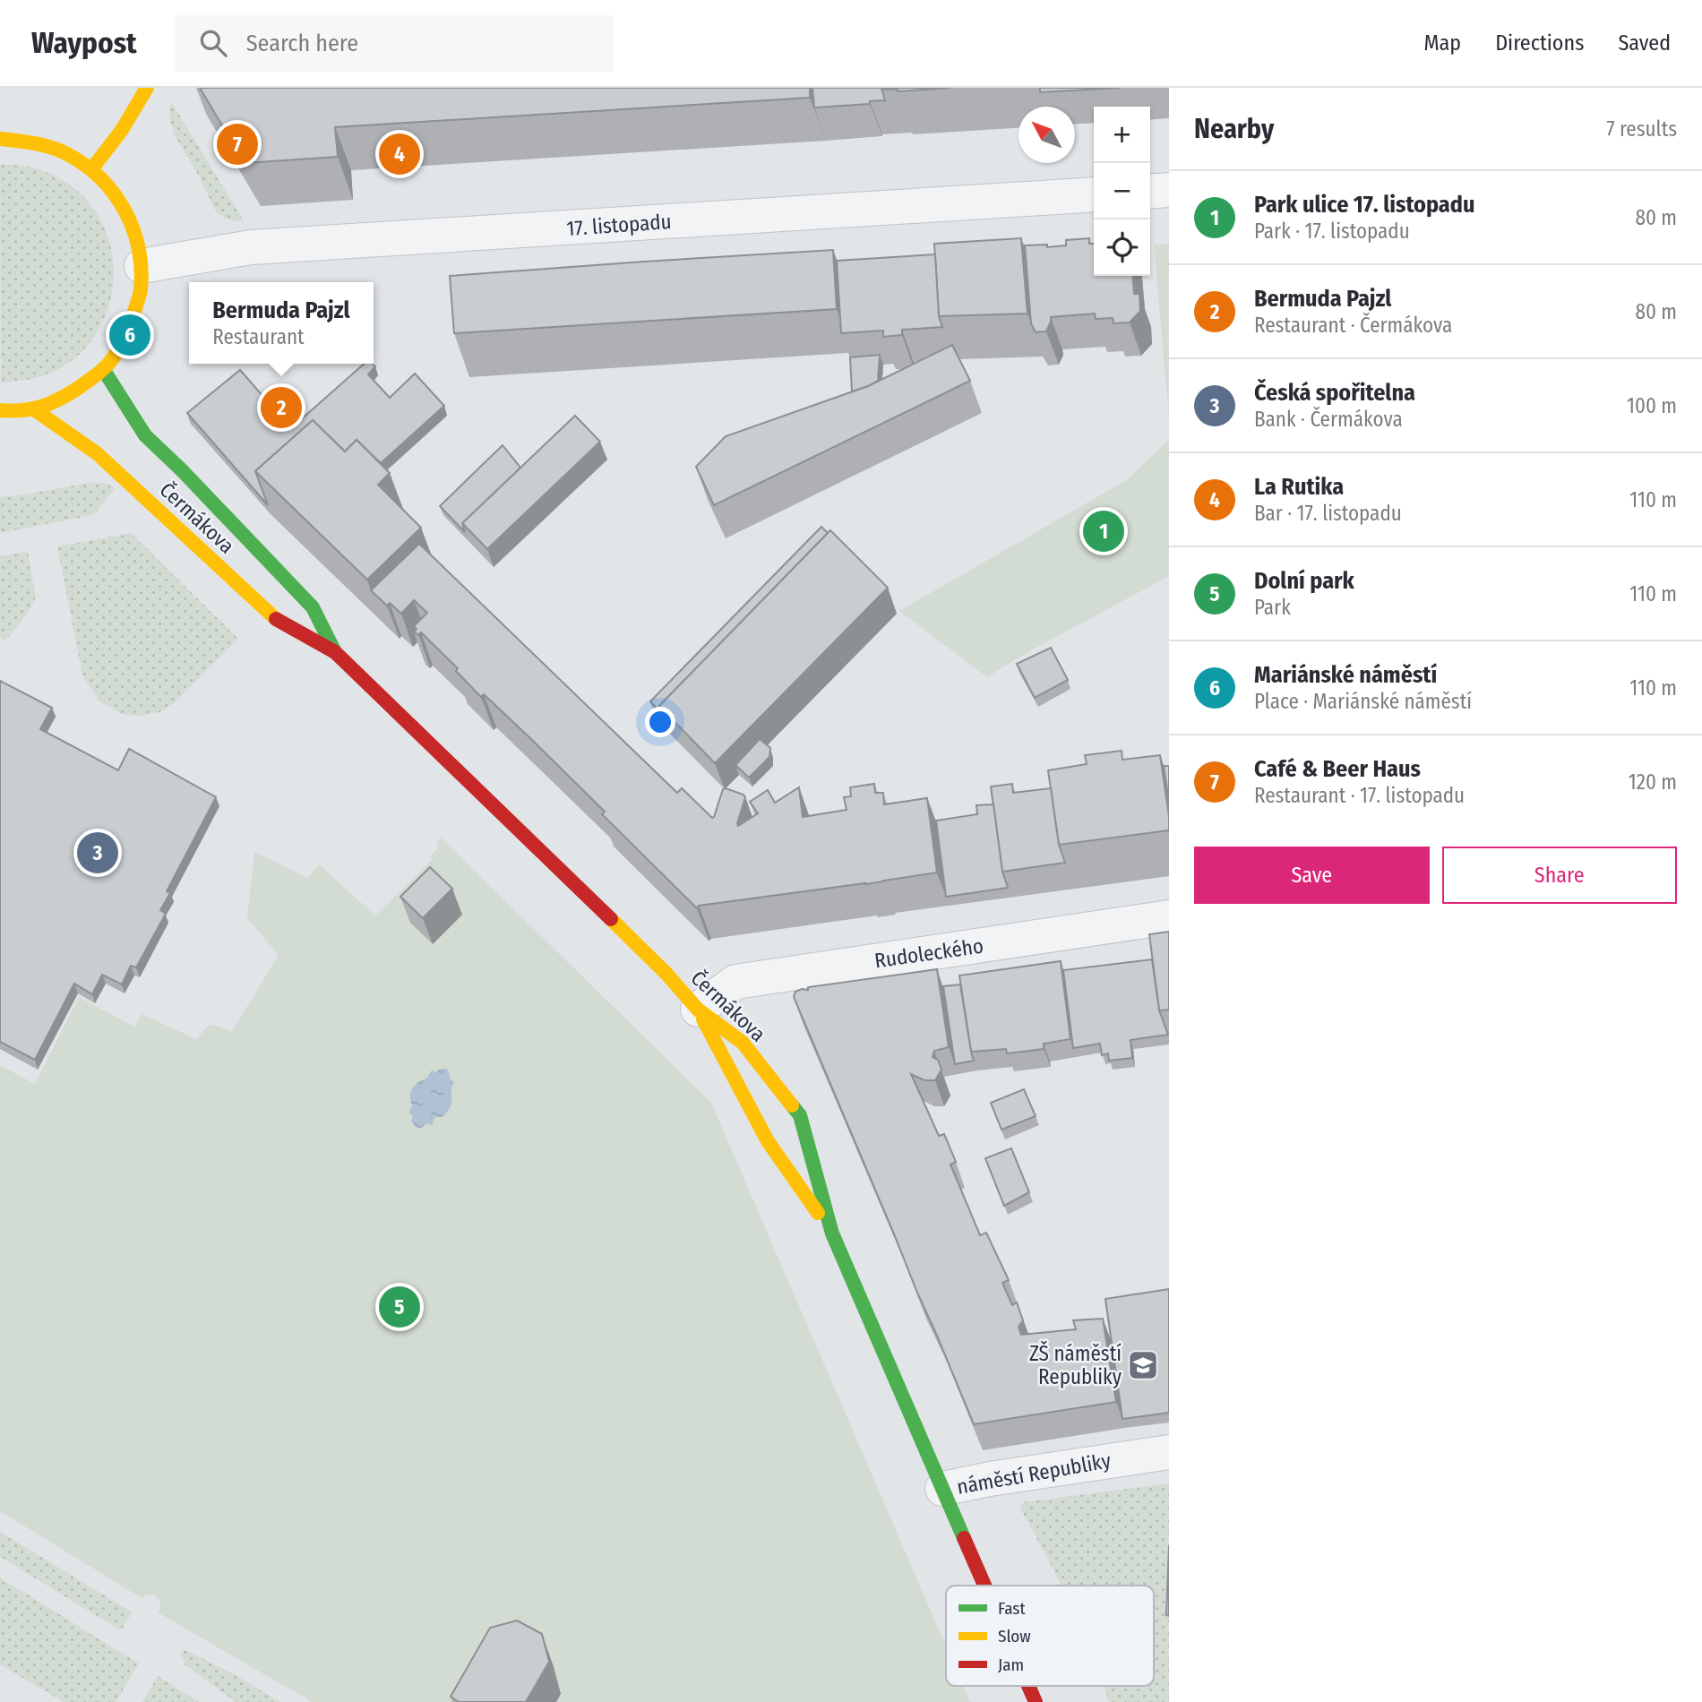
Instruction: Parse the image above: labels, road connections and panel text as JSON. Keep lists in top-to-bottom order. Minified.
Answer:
{"streets":{"main road":["Čermákova","náměstí Republiky"],"street":["17. listopadu","Rudoleckého"]},"crossings":[["Čermákova","Rudoleckého"],["Čermákova","náměstí Republiky"]],"places":{"school or university":["ZŠ náměstí Republiky"]},"legend":["Fast","Slow","Jam"],"north":"top left","page":{"header":"Waypost","search":"Search here","nav":["Map","Directions","Saved"],"heading":["Nearby","7 results"],"map_buttons":["+","−"],"pins":["7","4","6","2","1","3","5"],"list":[{"mark":"1","name":"Park ulice 17. listopadu","note":"Park · 17. listopadu","value":"80 m"},{"mark":"2","name":"Bermuda Pajzl","note":"Restaurant · Čermákova","value":"80 m"},{"mark":"3","name":"Česká spořitelna","note":"Bank · Čermákova","value":"100 m"},{"mark":"4","name":"La Rutika","note":"Bar · 17. listopadu","value":"110 m"},{"mark":"5","name":"Dolní park","note":"Park","value":"110 m"},{"mark":"6","name":"Mariánské náměstí","note":"Place · Mariánské náměstí","value":"110 m"},{"mark":"7","name":"Café & Beer Haus","note":"Restaurant · 17. listopadu","value":"120 m"}],"popup":["Bermuda Pajzl","Restaurant"],"buttons":["Save","Share"]}}
